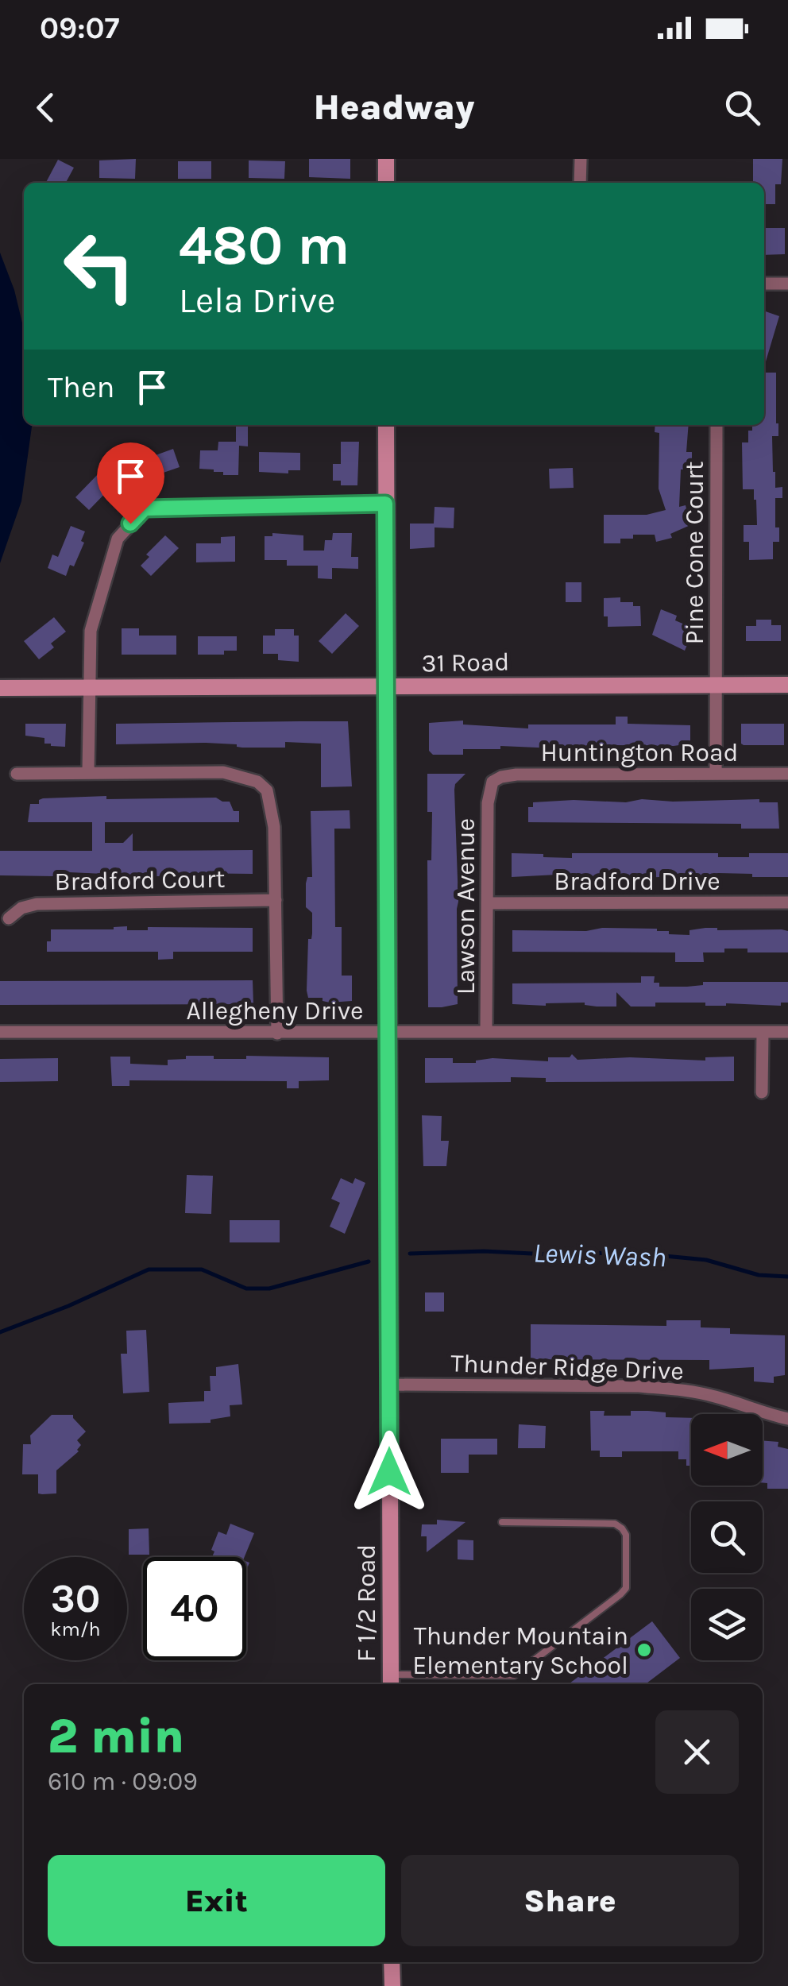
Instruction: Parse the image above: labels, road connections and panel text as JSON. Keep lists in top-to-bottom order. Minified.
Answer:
{"streets":{"street":["Pine Cone Court","31 Road","Huntington Road","Bradford Court","Bradford Drive","Lawson Avenue","Allegheny Drive","Thunder Ridge Drive","F 1/2 Road"]},"crossings":[["Pine Cone Court","31 Road"],["Pine Cone Court","Huntington Road"],["31 Road","F 1/2 Road"],["Huntington Road","Lawson Avenue"],["Bradford Drive","Lawson Avenue"],["Lawson Avenue","Allegheny Drive"],["Allegheny Drive","F 1/2 Road"],["Thunder Ridge Drive","F 1/2 Road"]],"water":["Lewis Wash"],"places":["Thunder Mountain Elementary School"],"north":"left","page":{"status":"09:07","header":"Headway","turn":["480 m","Lela Drive"],"then":"Then","speed":"30 km/h","limit":"40","heading":["2 min","610 m · 09:09"],"buttons":["Exit","Share"]}}
